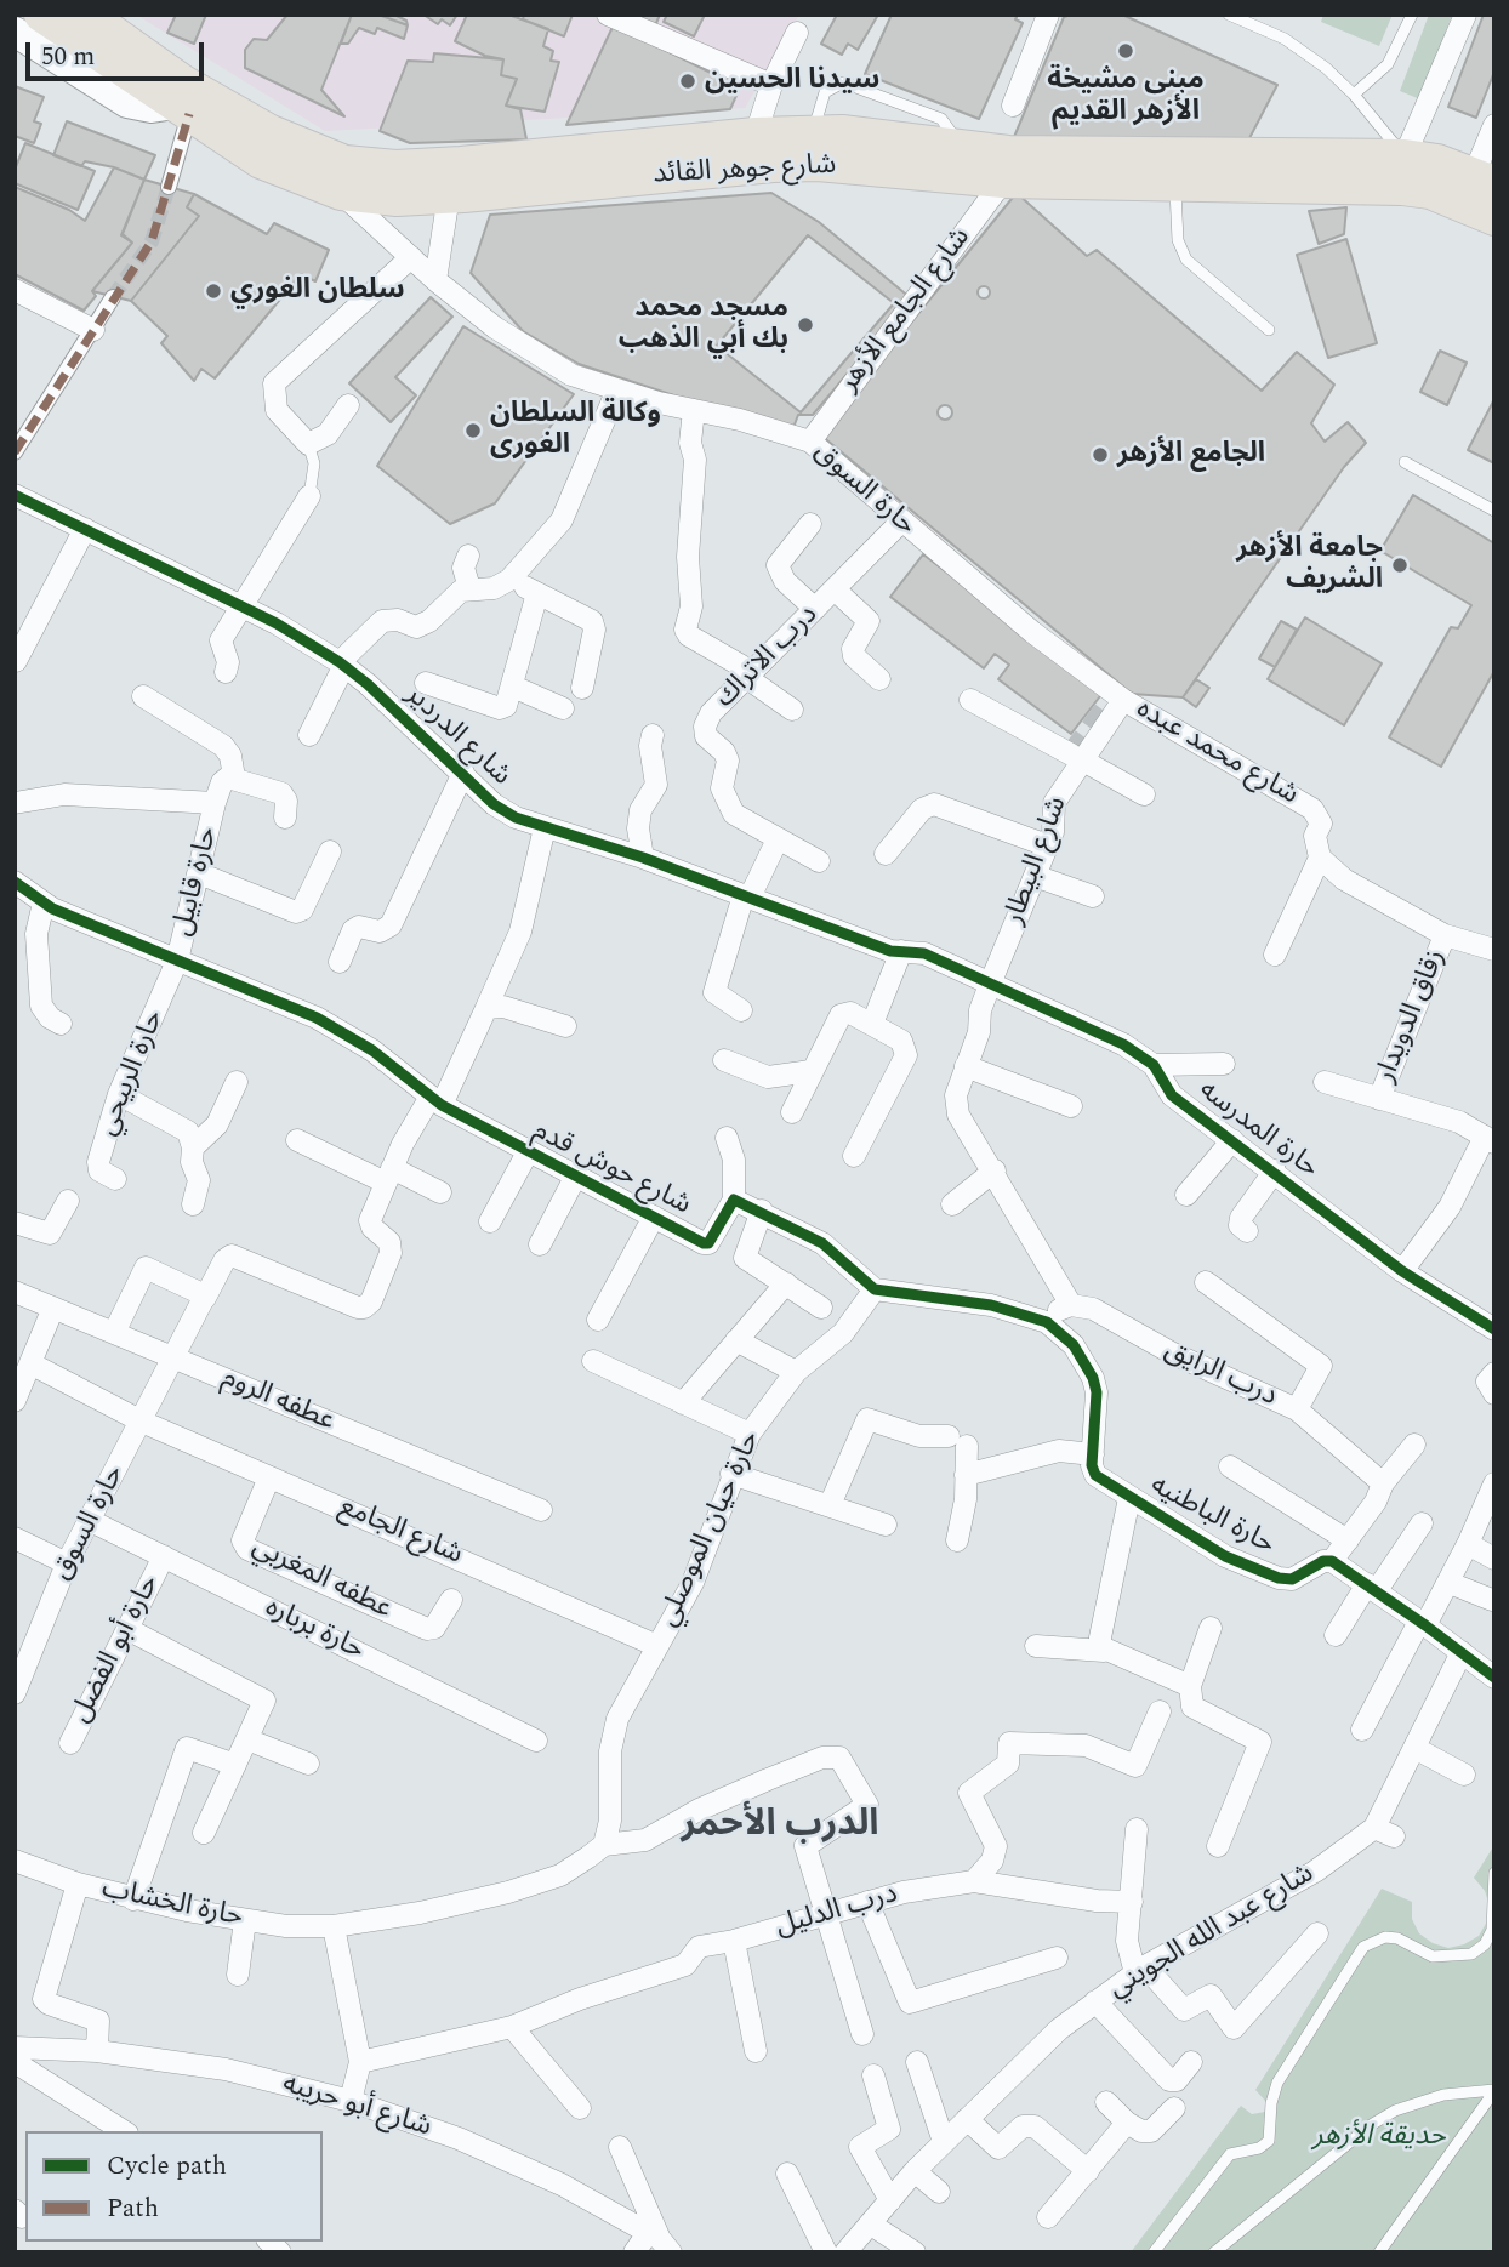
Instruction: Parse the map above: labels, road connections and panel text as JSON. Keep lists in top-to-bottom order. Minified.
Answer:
{"streets":{"main road":["شارع جوهر القائد"],"street":["شارع الجامع الأزهر","حارة السوق","درب الاتراك","شارع الدردير","شارع محمد عبده","شارع البيطار","حارة قابيل","زقاق الدويدار","حارة الربيحي","حارة المدرسه","شارع حوش قدم","درب الرايق","عطفه الروم","حارة الباطنيه","حارة حيان الموصلي","شارع الجامع","عطفه المغربي","حارة برباره","حارة أبو الفضل","حارة الخشاب","درب الدليل","شارع عبد الله الجويني","شارع أبو حريبه"]},"crossings":[["شارع جوهر القائد","شارع الجامع الأزهر"],["شارع جوهر القائد","حارة السوق"],["شارع الجامع الأزهر","حارة السوق"],["حارة السوق","درب الاتراك"],["حارة السوق","شارع محمد عبده"],["حارة السوق","شارع البيطار"],["حارة السوق","عطفه الروم"],["حارة السوق","شارع الجامع"],["حارة السوق","حارة برباره"],["شارع الدردير","شارع البيطار"],["شارع الدردير","حارة المدرسه"],["شارع محمد عبده","شارع البيطار"],["شارع البيطار","حارة المدرسه"],["شارع البيطار","درب الرايق"],["حارة قابيل","حارة الربيحي"],["حارة قابيل","شارع حوش قدم"],["حارة الربيحي","شارع حوش قدم"],["شارع حوش قدم","حارة حيان الموصلي"],["حارة حيان الموصلي","شارع الجامع"],["شارع الجامع","عطفه المغربي"],["حارة برباره","حارة أبو الفضل"]],"districts":["الدرب الأحمر"],"parks":["حديقة الأزهر"],"places":["مبنى مشيخة الأزهر القديم","سيدنا الحسين","سلطان الغوري","مسجد محمد بك أبي الذهب","وكالة السلطان الغورى","الجامع الأزهر","جامعة الأزهر الشريف"],"legend":["Cycle path","Path"],"scale_bar":"50 m"}
